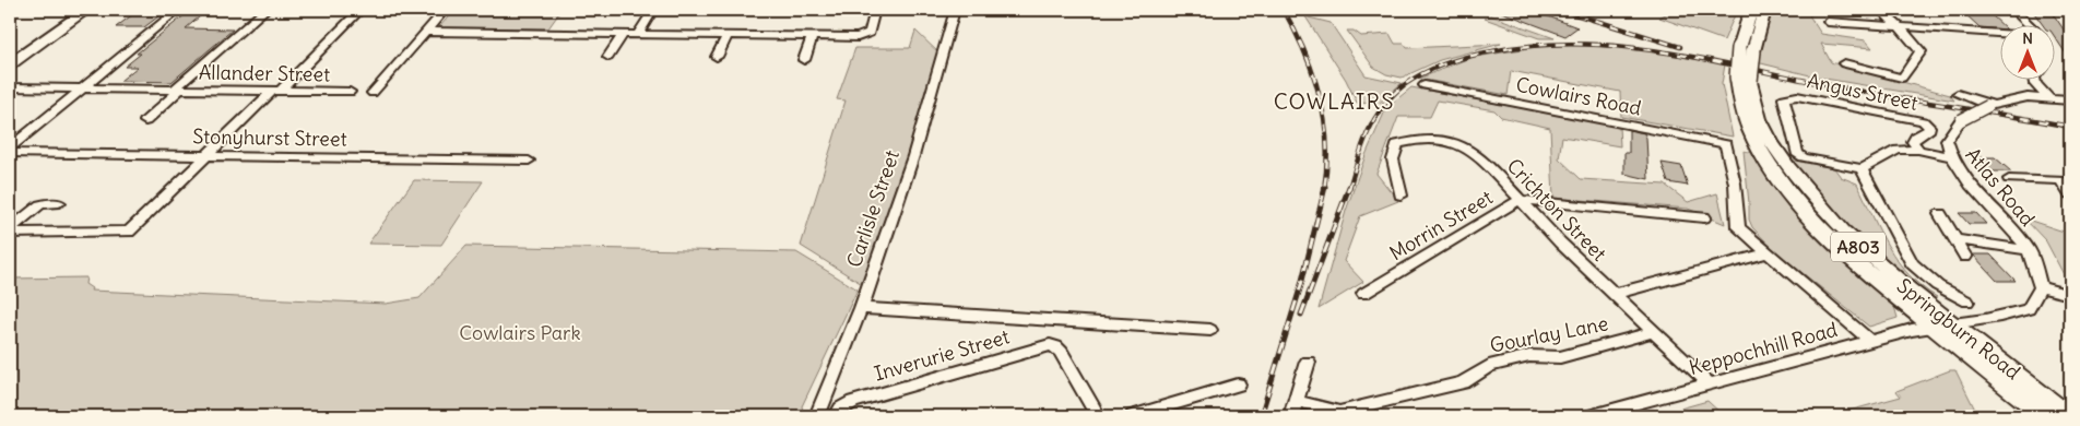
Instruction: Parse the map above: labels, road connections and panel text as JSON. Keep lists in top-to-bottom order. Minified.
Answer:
{"streets":{"main road":["A803","Springburn Road"],"street":["Allander Street","Angus Street","Cowlairs Road","Stonyhurst Street","Atlas Road","Carlisle Street","Crichton Street","Morrin Street","Gourlay Lane","Keppochhill Road","Inverurie Street"]},"crossings":[["Crichton Street","Morrin Street"],["Crichton Street","Gourlay Lane"],["Crichton Street","Keppochhill Road"],["Springburn Road","Keppochhill Road"]],"districts":["COWLAIRS"],"parks":["Cowlairs Park"],"north":"top"}
